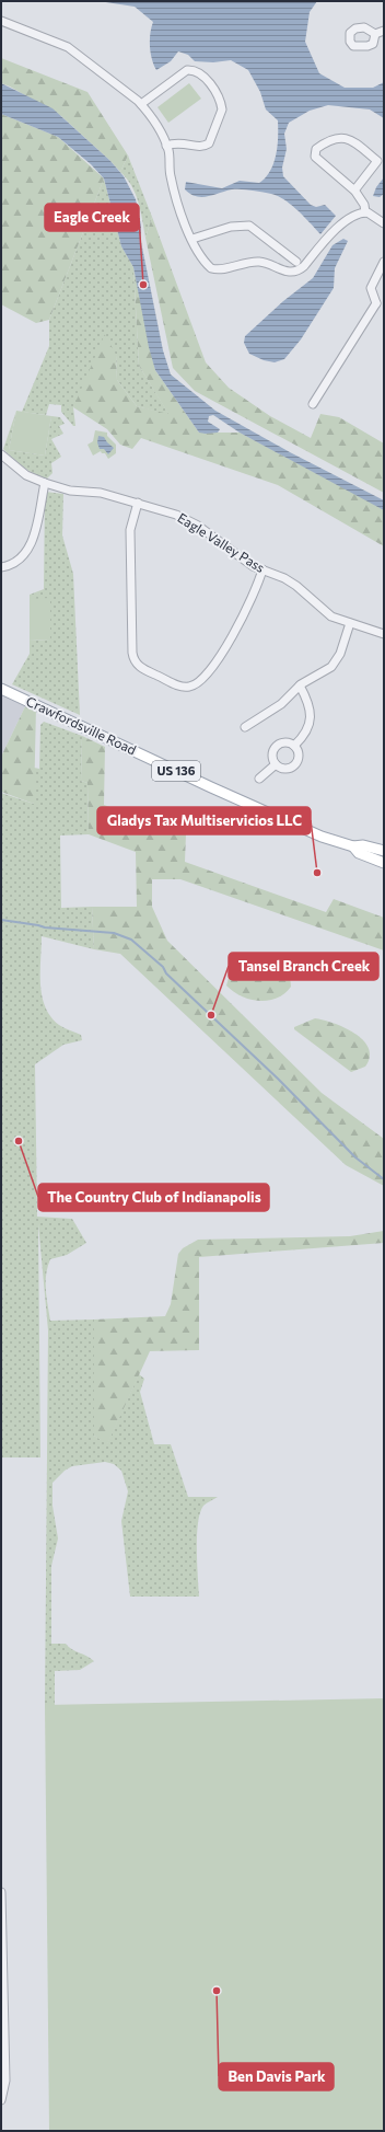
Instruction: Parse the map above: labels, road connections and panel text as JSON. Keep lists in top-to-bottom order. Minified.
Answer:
{"streets":{"main road":["Crawfordsville Road","US 136"],"street":["Eagle Valley Pass"]},"places":["Eagle Creek","Gladys Tax Multiservicios LLC","Tansel Branch Creek","The Country Club of Indianapolis","Ben Davis Park"]}
